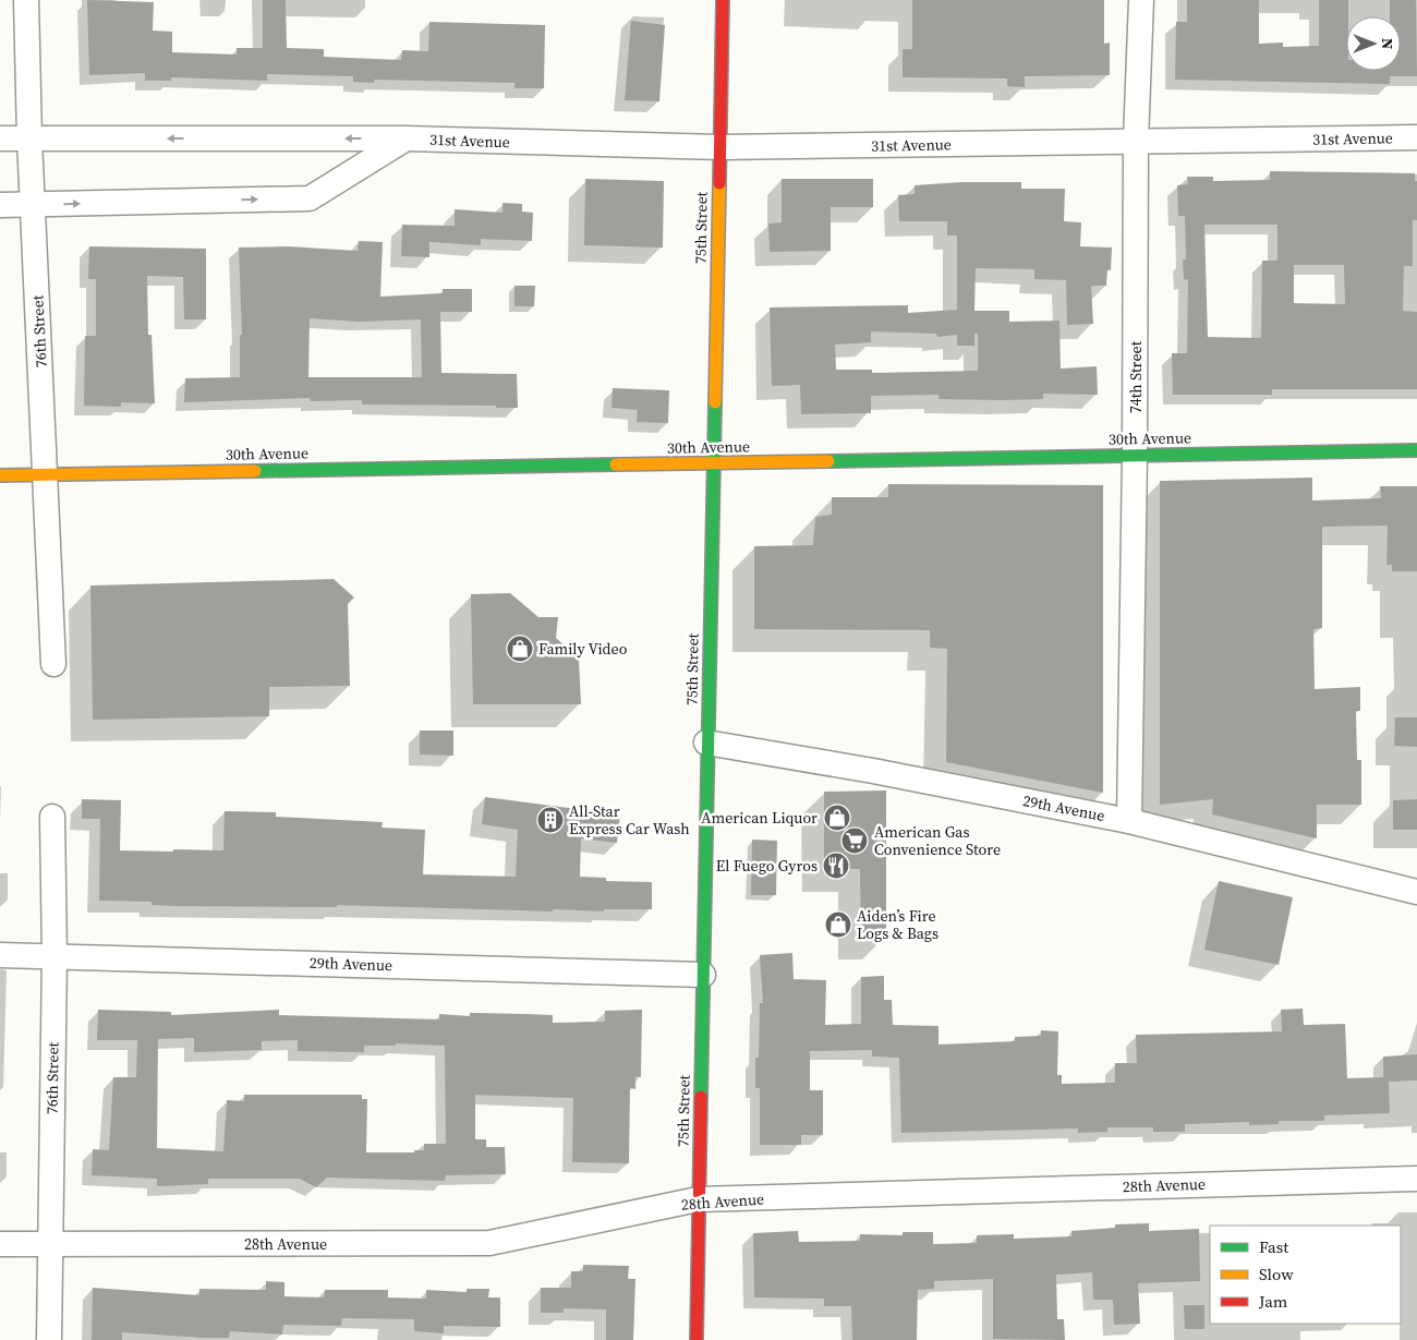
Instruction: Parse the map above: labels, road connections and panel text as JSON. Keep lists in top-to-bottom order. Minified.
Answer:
{"streets":{"street":["31st Avenue","75th Street","76th Street","74th Street","30th Avenue","29th Avenue","28th Avenue"]},"crossings":[["31st Avenue","75th Street"],["31st Avenue","76th Street"],["31st Avenue","74th Street"],["75th Street","30th Avenue"],["75th Street","29th Avenue"],["75th Street","28th Avenue"],["76th Street","30th Avenue"],["76th Street","29th Avenue"],["76th Street","28th Avenue"],["74th Street","30th Avenue"],["74th Street","29th Avenue"]],"places":{"shop":["Family Video","American Liquor","Aiden’s Fire Logs & Bags"],"building":["All-Star Express Car Wash"],"supermarket":["American Gas Convenience Store"],"restaurant":["El Fuego Gyros"]},"legend":["Fast","Slow","Jam"],"north":"right"}
